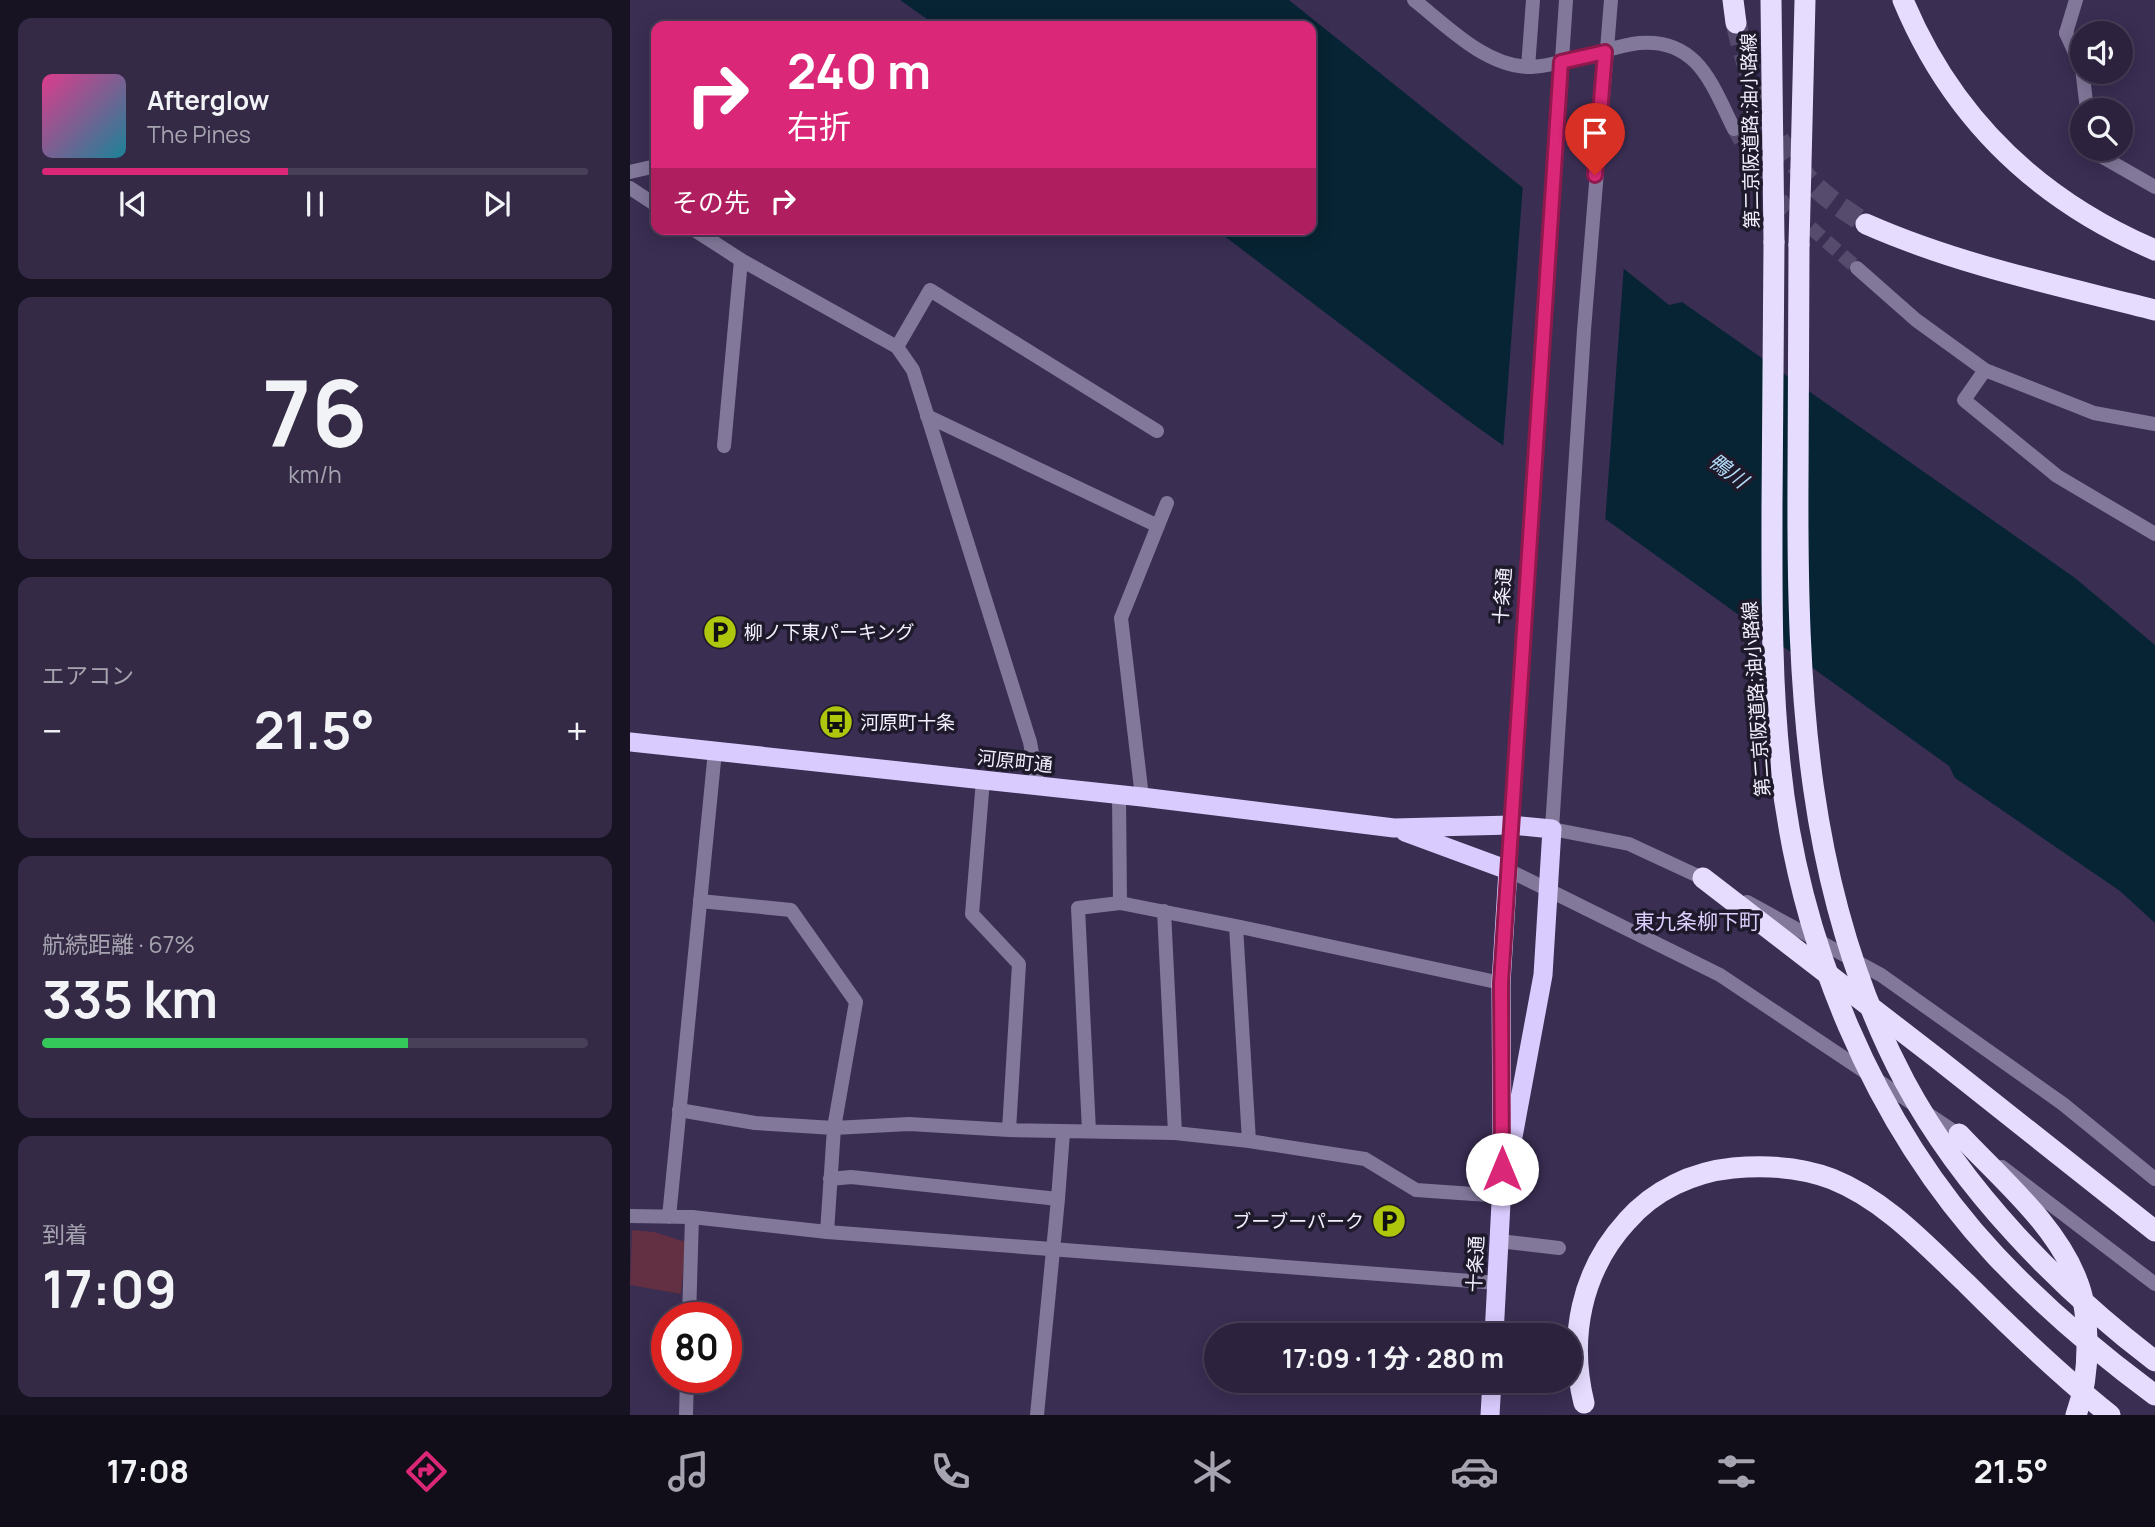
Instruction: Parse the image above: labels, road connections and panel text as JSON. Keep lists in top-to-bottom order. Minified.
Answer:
{"streets":{"highway":["第二京阪道路;油小路線","十条通","河原町通"]},"crossings":[["十条通","河原町通"]],"districts":["東九条柳下町"],"water":["鴨川"],"places":{"parking":["柳ノ下東パーキング","ブーブーパーク"],"bus stop":["河原町十条"]},"page":{"turn":["240 m","右折"],"song":["Afterglow","The Pines"],"then":"その先","tile":[["76","km/h"],"エアコン",["航続距離 · 67%","335 km"],["到着","17:09"]],"heat":["−","21.5°","+"],"limit":"80","trip":"17:09 · 1 分 · 280 m","tabs":["17:08","21.5°"]}}
